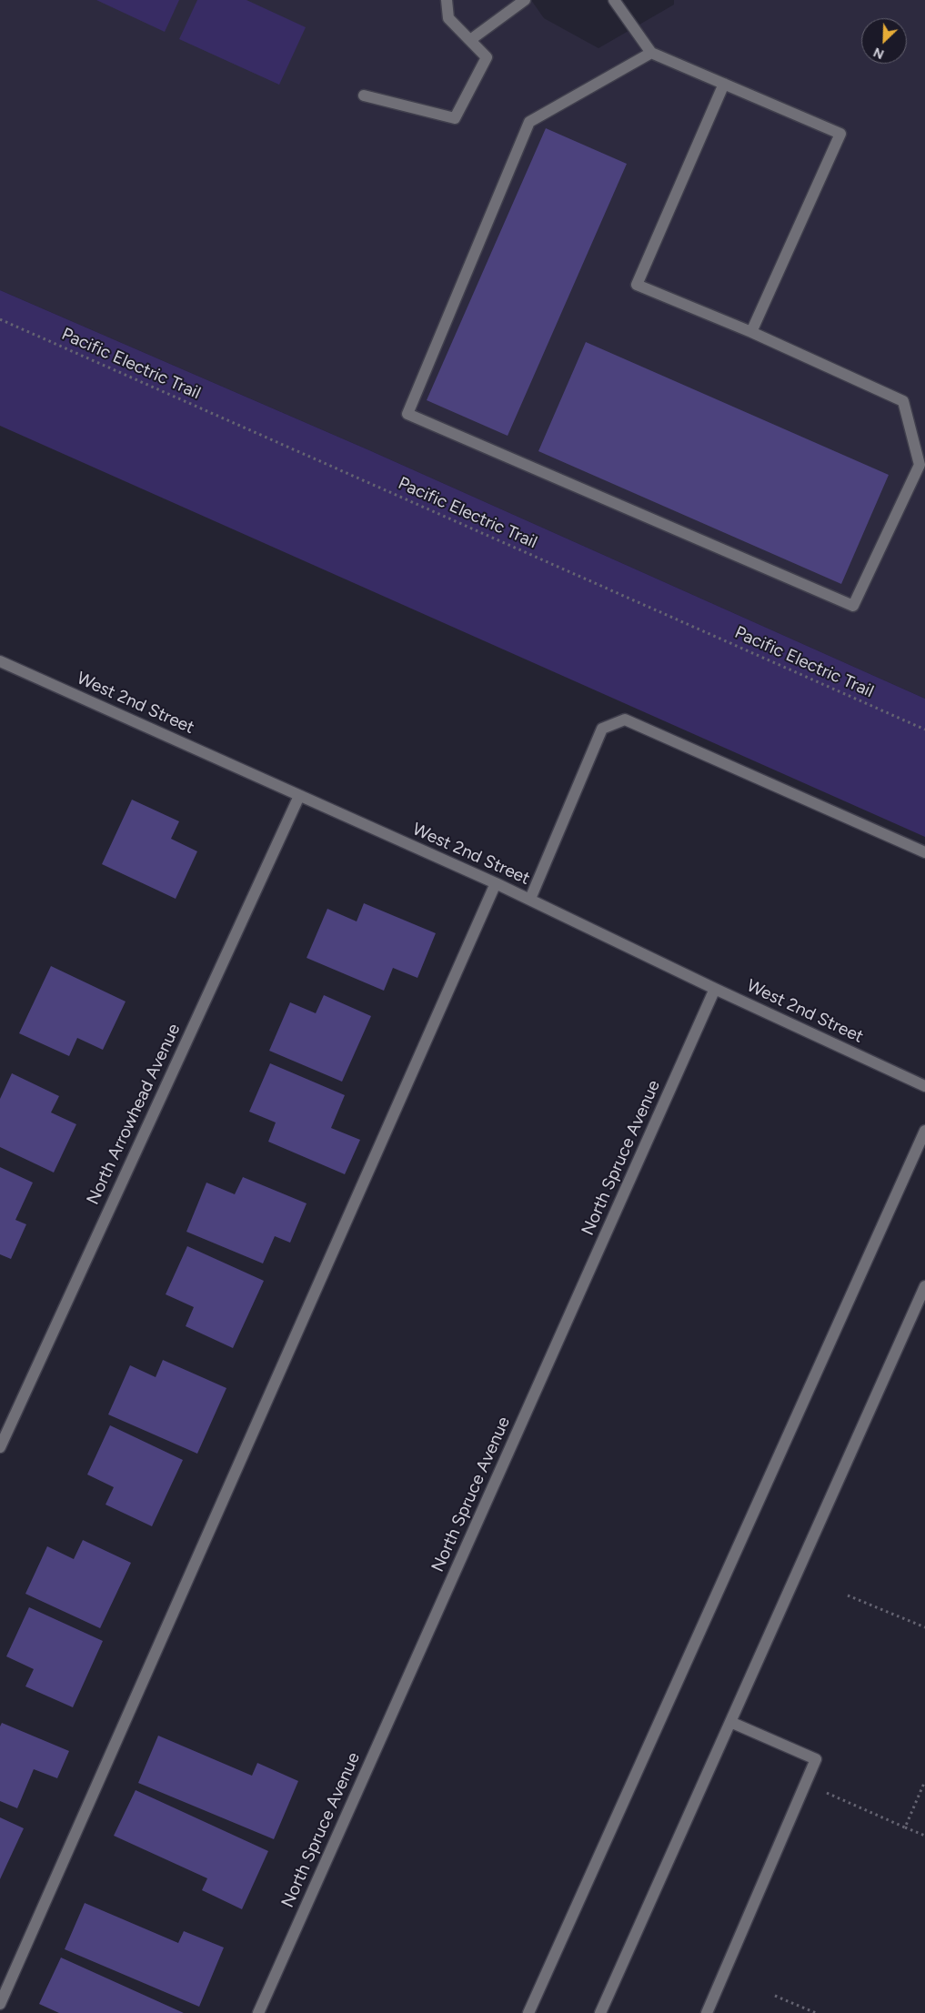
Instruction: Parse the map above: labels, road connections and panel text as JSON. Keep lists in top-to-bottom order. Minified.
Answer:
{"streets":{"street":["West 2nd Street","North Arrowhead Avenue","North Spruce Avenue"],"path":["Pacific Electric Trail"]},"crossings":[["West 2nd Street","North Arrowhead Avenue"],["West 2nd Street","North Spruce Avenue"]],"north":"bottom left"}
